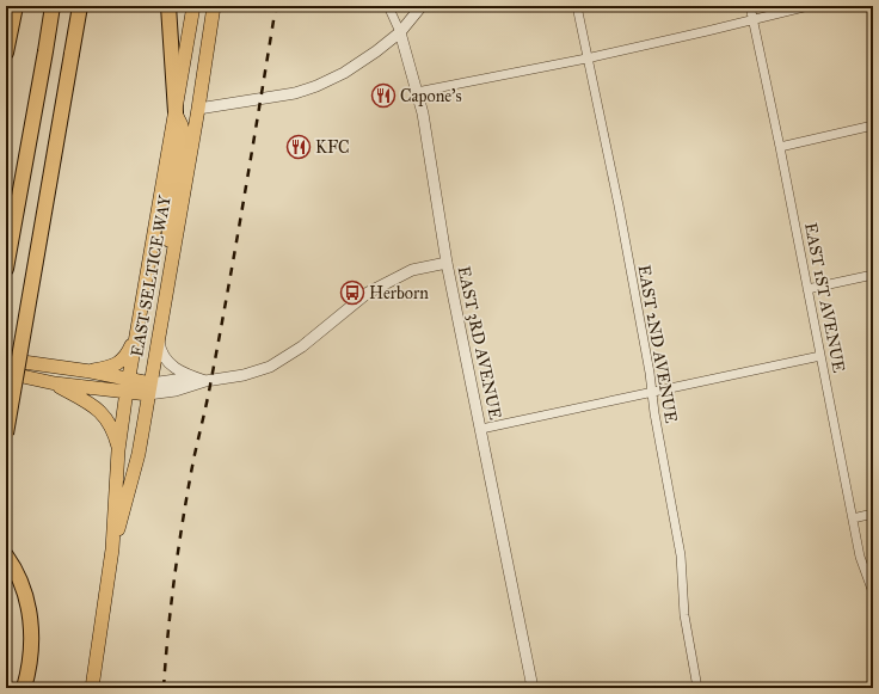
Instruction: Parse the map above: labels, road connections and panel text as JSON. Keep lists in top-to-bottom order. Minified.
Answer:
{"streets":{"main road":["EAST SELTICE WAY"],"street":["EAST 1ST AVENUE","EAST 3RD AVENUE","EAST 2ND AVENUE"]},"places":{"restaurant":["Capone's","KFC"],"bus stop":["Herborn"]}}
